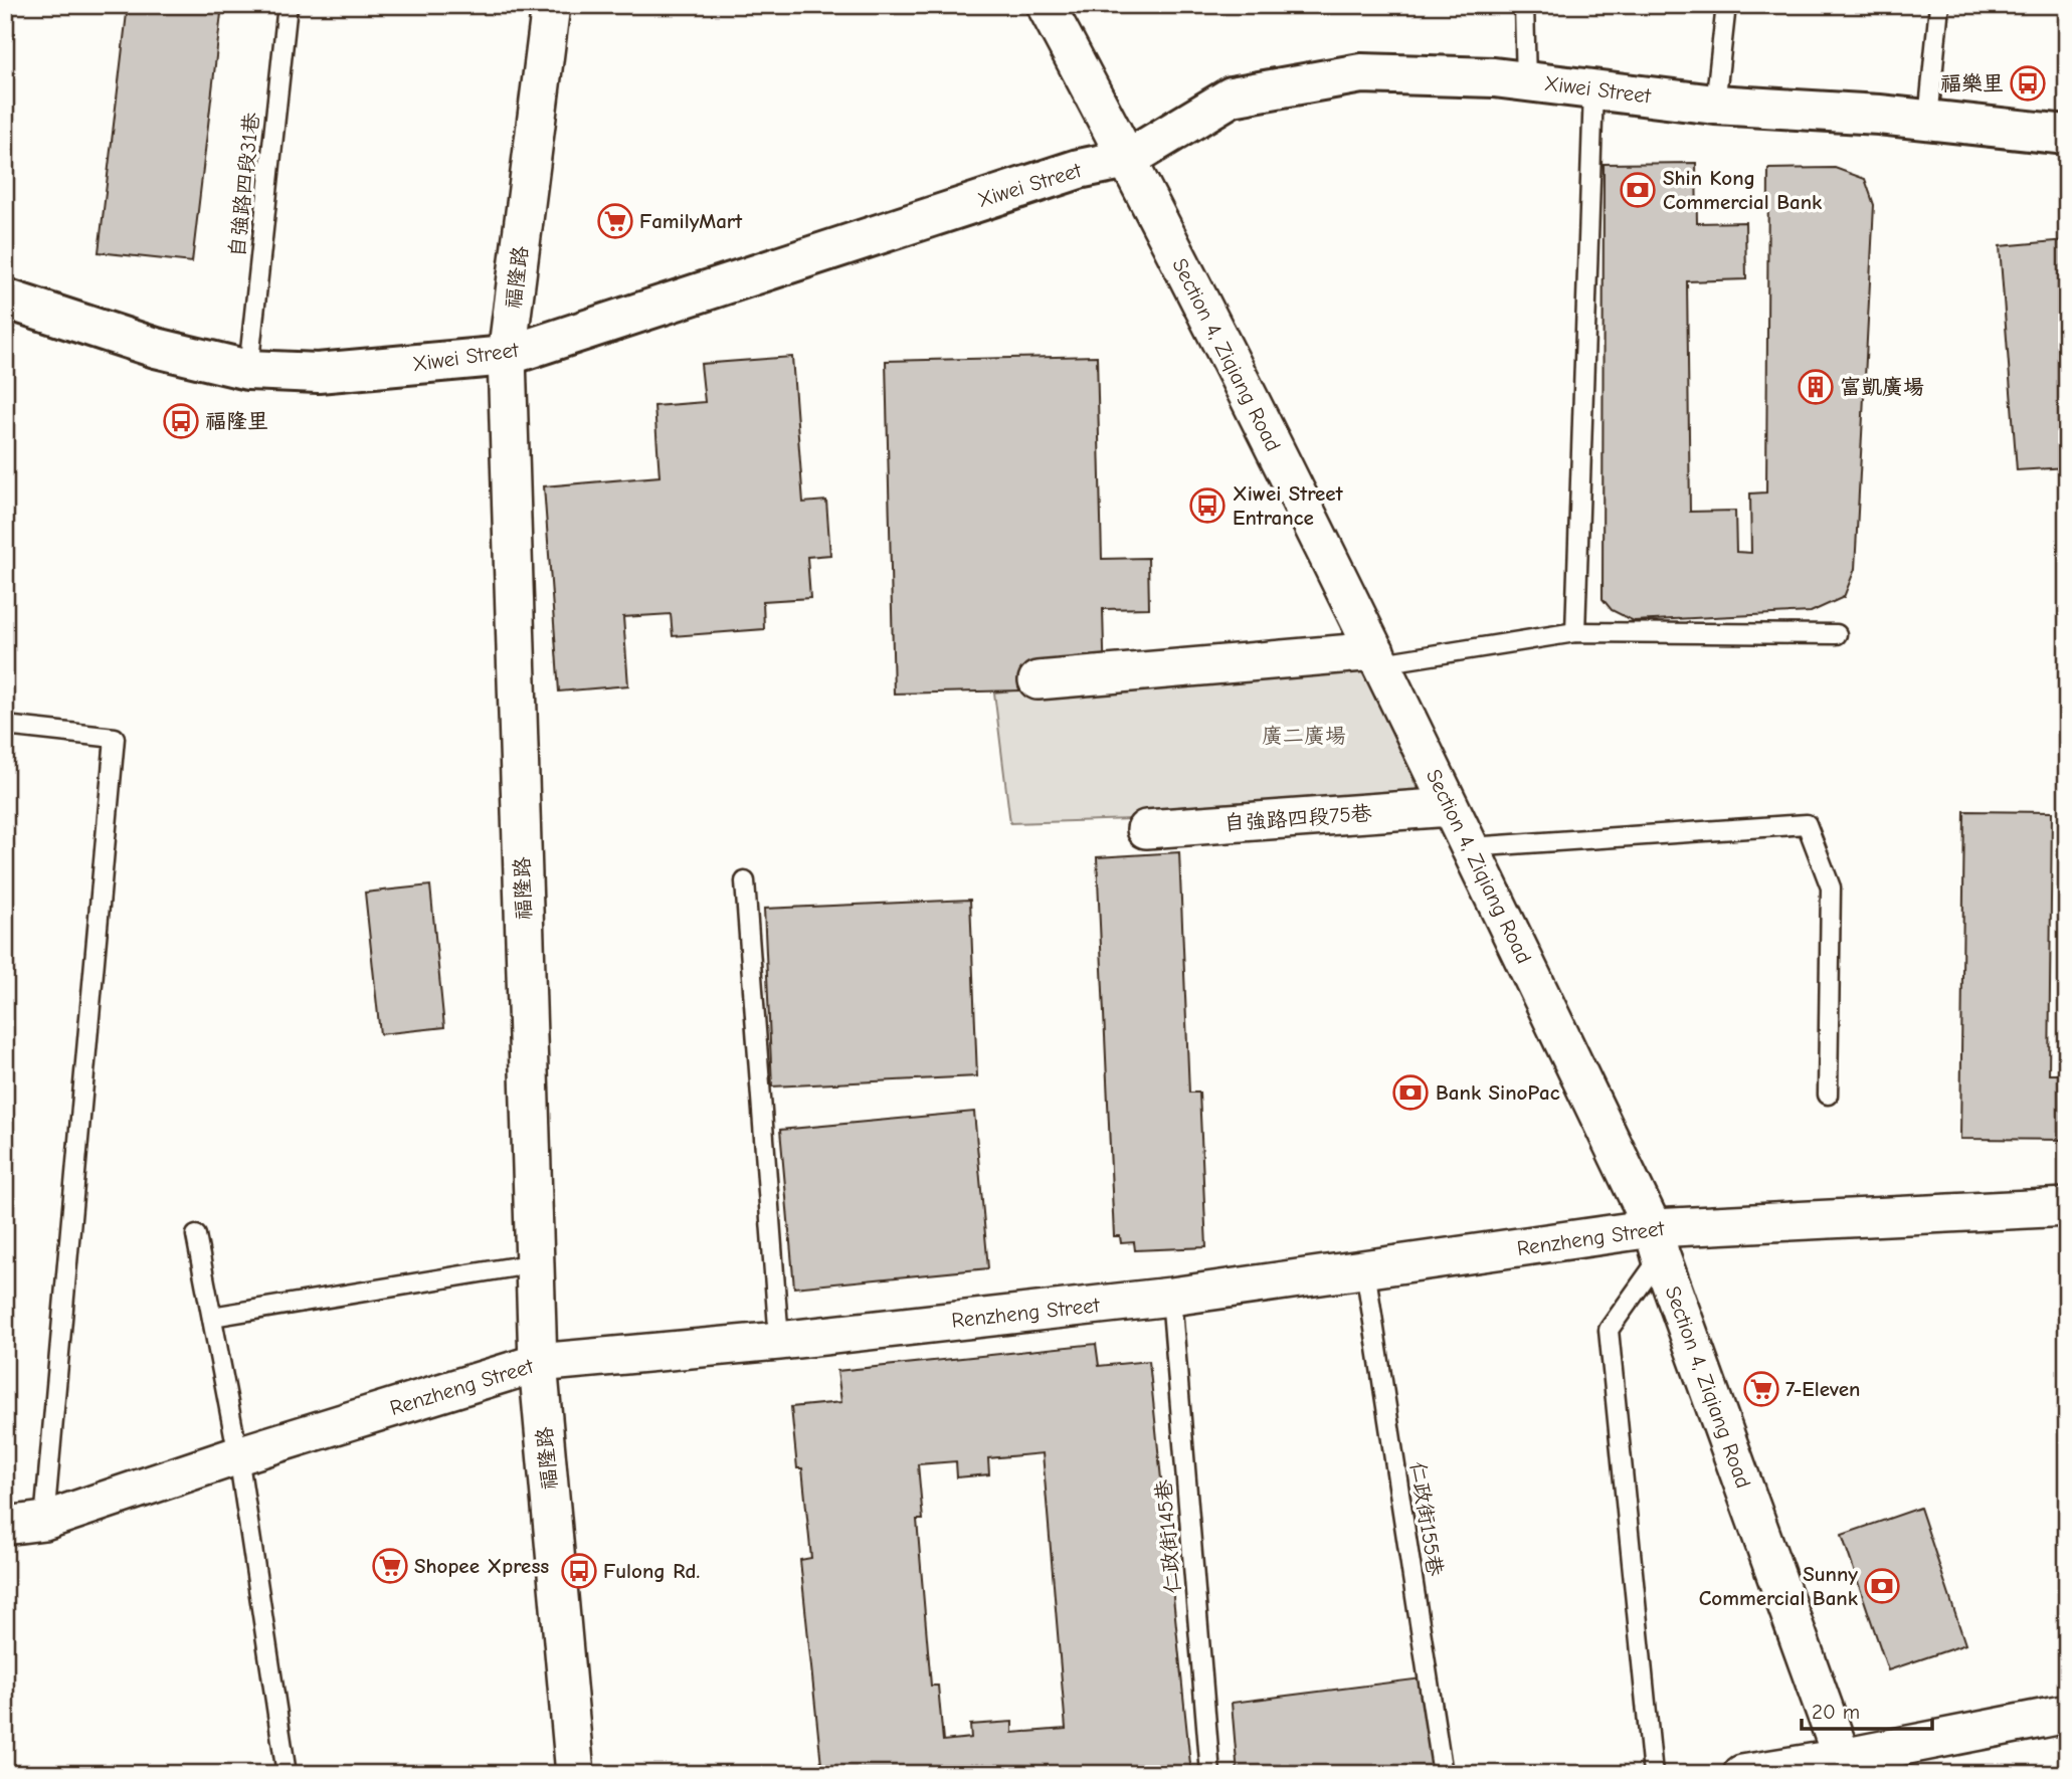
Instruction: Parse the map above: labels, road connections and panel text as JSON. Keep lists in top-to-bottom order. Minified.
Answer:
{"streets":{"street":["Xiwei Street","福隆路","Section 4, Ziqiang Road","自強路四段75巷","Renzheng Street"],"lane":["自強路四段31巷","仁政街155巷","仁政街145巷"]},"crossings":[["Xiwei Street","自強路四段31巷"],["Xiwei Street","福隆路"],["Xiwei Street","Section 4, Ziqiang Road"],["福隆路","Renzheng Street"],["Section 4, Ziqiang Road","自強路四段75巷"],["Section 4, Ziqiang Road","Renzheng Street"],["Renzheng Street","仁政街155巷"],["Renzheng Street","仁政街145巷"]],"parks":["廣二廣場"],"places":{"bus stop":["福樂里","福隆里","Xiwei Street Entrance","Fulong Rd."],"bank":["Shin Kong Commercial Bank","Bank SinoPac","Sunny Commercial Bank"],"supermarket":["FamilyMart","7-Eleven","Shopee Xpress"],"building":["富凱廣場"]},"scale_bar":"20 m"}
